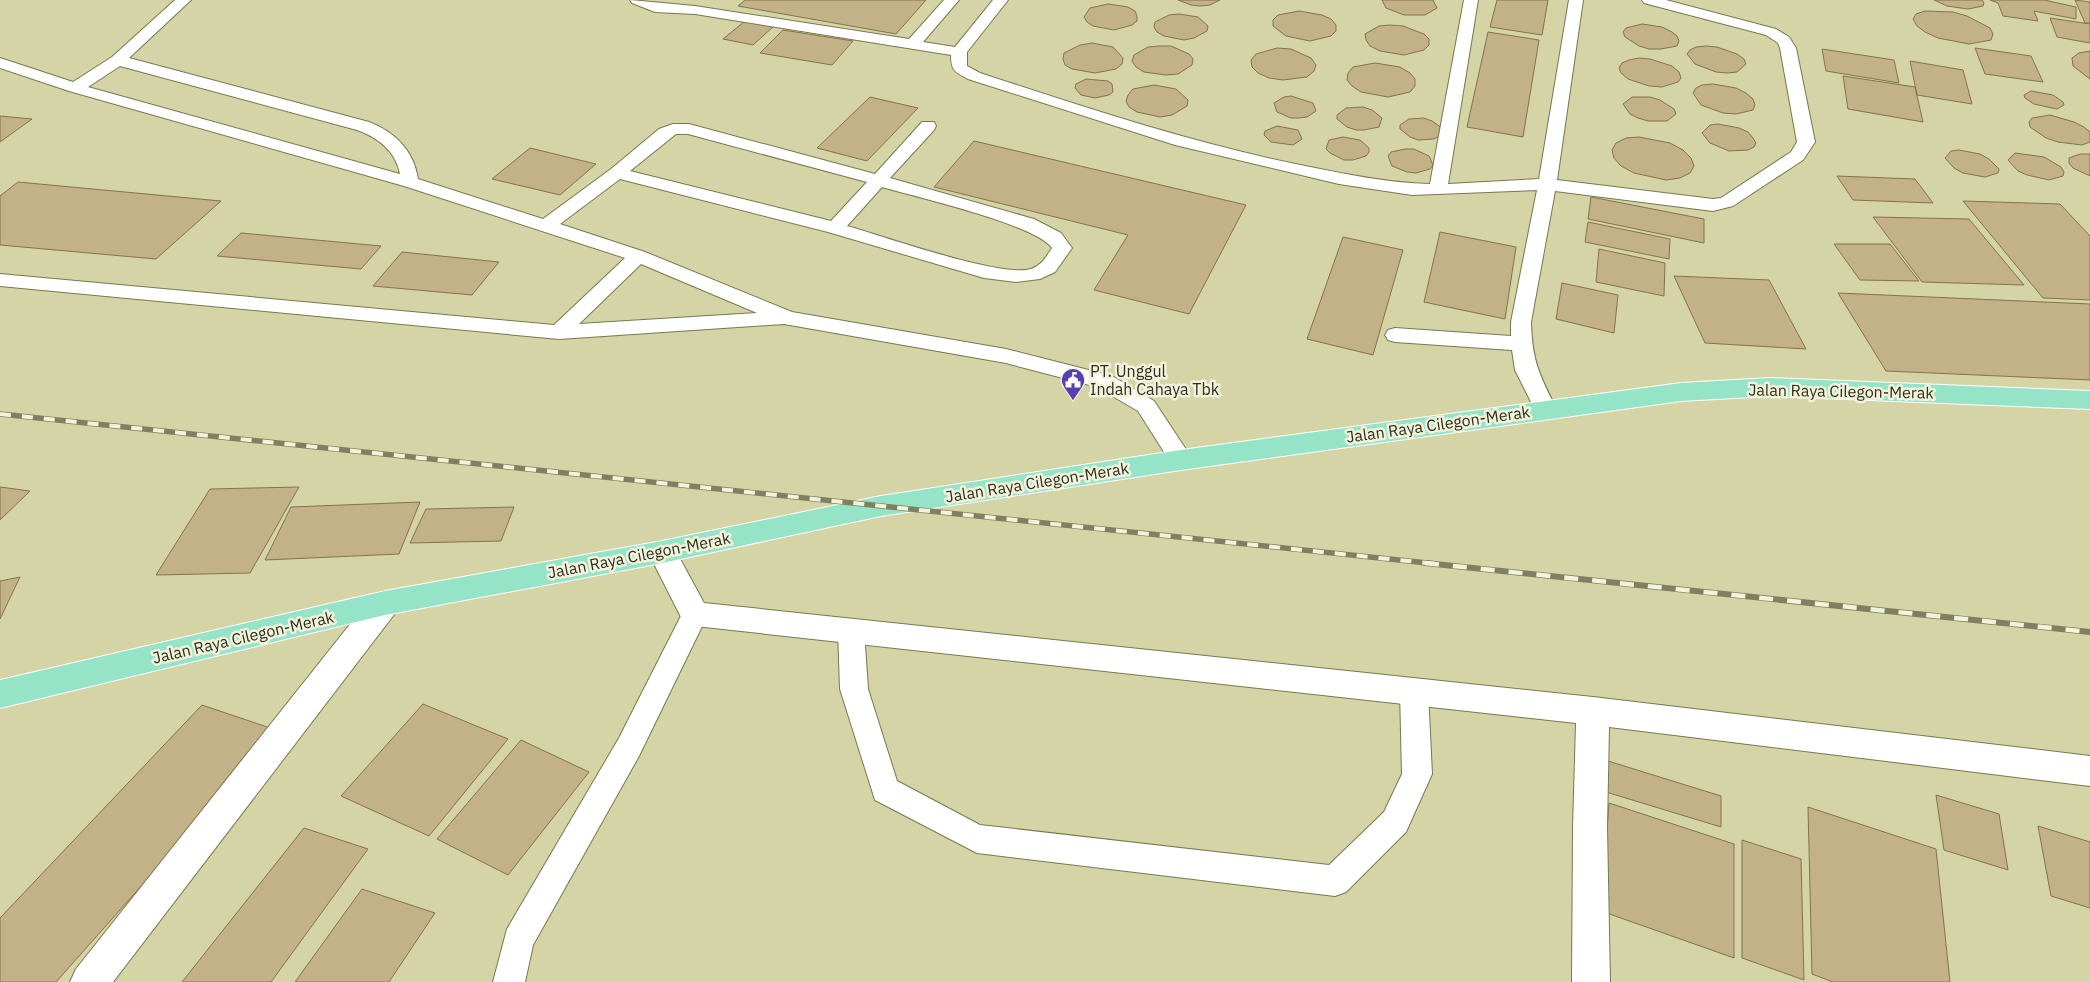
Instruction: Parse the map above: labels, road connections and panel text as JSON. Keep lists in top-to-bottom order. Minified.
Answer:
{"streets":{"highway":["Jalan Raya Cilegon-Merak"]},"places":{"public building":["PT. Unggul Indah Cahaya Tbk"]}}
